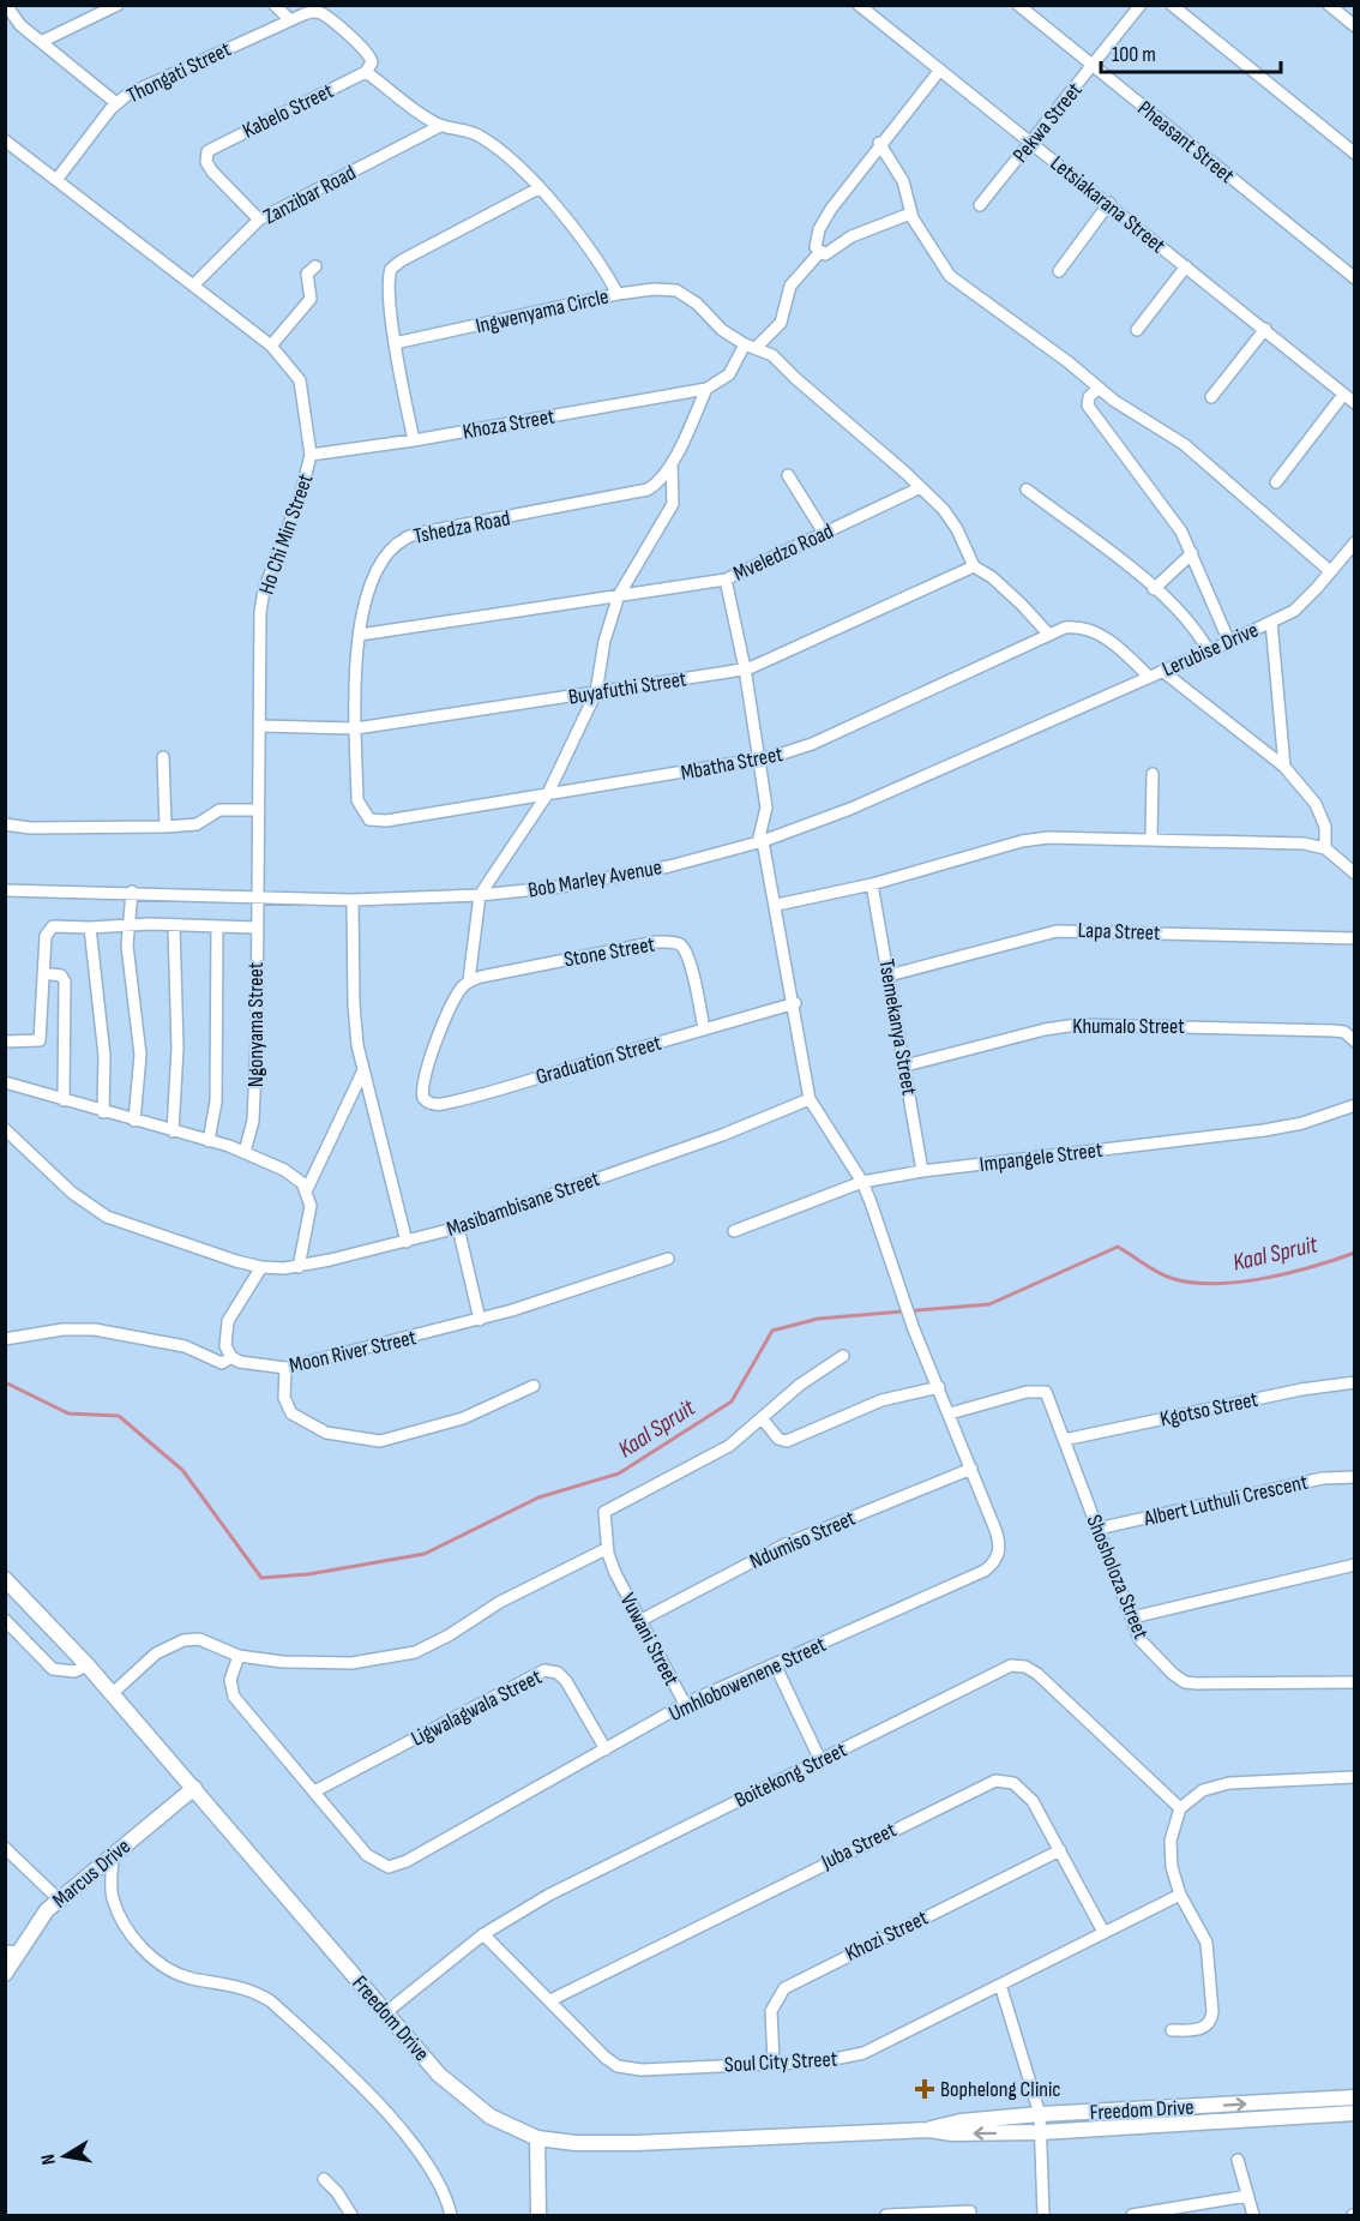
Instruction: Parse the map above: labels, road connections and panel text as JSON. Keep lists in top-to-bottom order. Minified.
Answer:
{"streets":{"street":["Thongati Street","Kabelo Street","Pekwa Street","Pheasant Street","Zanzibar Road","Letsiakarana Street","Ingwenyama Circle","Khoza Street","Tshedza Road","Ho Chi Min Street","Mveledzo Road","Lerubise Drive","Buyafuthi Street","Mbatha Street","Bob Marley Avenue","Lapa Street","Stone Street","Ngonyama Street","Khumalo Street","Tsemekanya Street","Graduation Street","Impangele Street","Masibambisane Street","Moon River Street","Kgotso Street","Albert Luthuli Crescent","Ndumiso Street","Shosholoza Street","Vuwani Street","Umhlobowenene Street","Ligwalagwala Street","Boitekong Street","Juba Street","Marcus Drive","Khozi Street","Freedom Drive","Soul City Street"]},"crossings":[["Thongati Street","Kabelo Street"],["Thongati Street","Ho Chi Min Street"],["Kabelo Street","Zanzibar Road"],["Pekwa Street","Pheasant Street"],["Pekwa Street","Letsiakarana Street"],["Zanzibar Road","Ingwenyama Circle"],["Zanzibar Road","Ho Chi Min Street"],["Khoza Street","Ho Chi Min Street"],["Tshedza Road","Mveledzo Road"],["Tshedza Road","Buyafuthi Street"],["Tshedza Road","Mbatha Street"],["Ho Chi Min Street","Buyafuthi Street"],["Ho Chi Min Street","Bob Marley Avenue"],["Ho Chi Min Street","Ngonyama Street"],["Lerubise Drive","Mbatha Street"],["Lerubise Drive","Bob Marley Avenue"],["Buyafuthi Street","Mbatha Street"],["Mbatha Street","Bob Marley Avenue"],["Bob Marley Avenue","Ngonyama Street"],["Lapa Street","Tsemekanya Street"],["Stone Street","Graduation Street"],["Khumalo Street","Tsemekanya Street"],["Tsemekanya Street","Impangele Street"],["Impangele Street","Umhlobowenene Street"],["Masibambisane Street","Umhlobowenene Street"],["Kgotso Street","Shosholoza Street"],["Albert Luthuli Crescent","Shosholoza Street"],["Ndumiso Street","Vuwani Street"],["Ndumiso Street","Umhlobowenene Street"],["Shosholoza Street","Umhlobowenene Street"],["Vuwani Street","Umhlobowenene Street"],["Umhlobowenene Street","Ligwalagwala Street"],["Boitekong Street","Freedom Drive"],["Boitekong Street","Soul City Street"],["Juba Street","Khozi Street"],["Juba Street","Soul City Street"],["Marcus Drive","Freedom Drive"],["Khozi Street","Soul City Street"]],"water":["Kaal Spruit"],"places":{"health":["Bophelong Clinic"]},"scale_bar":"100 m","north":"left"}
